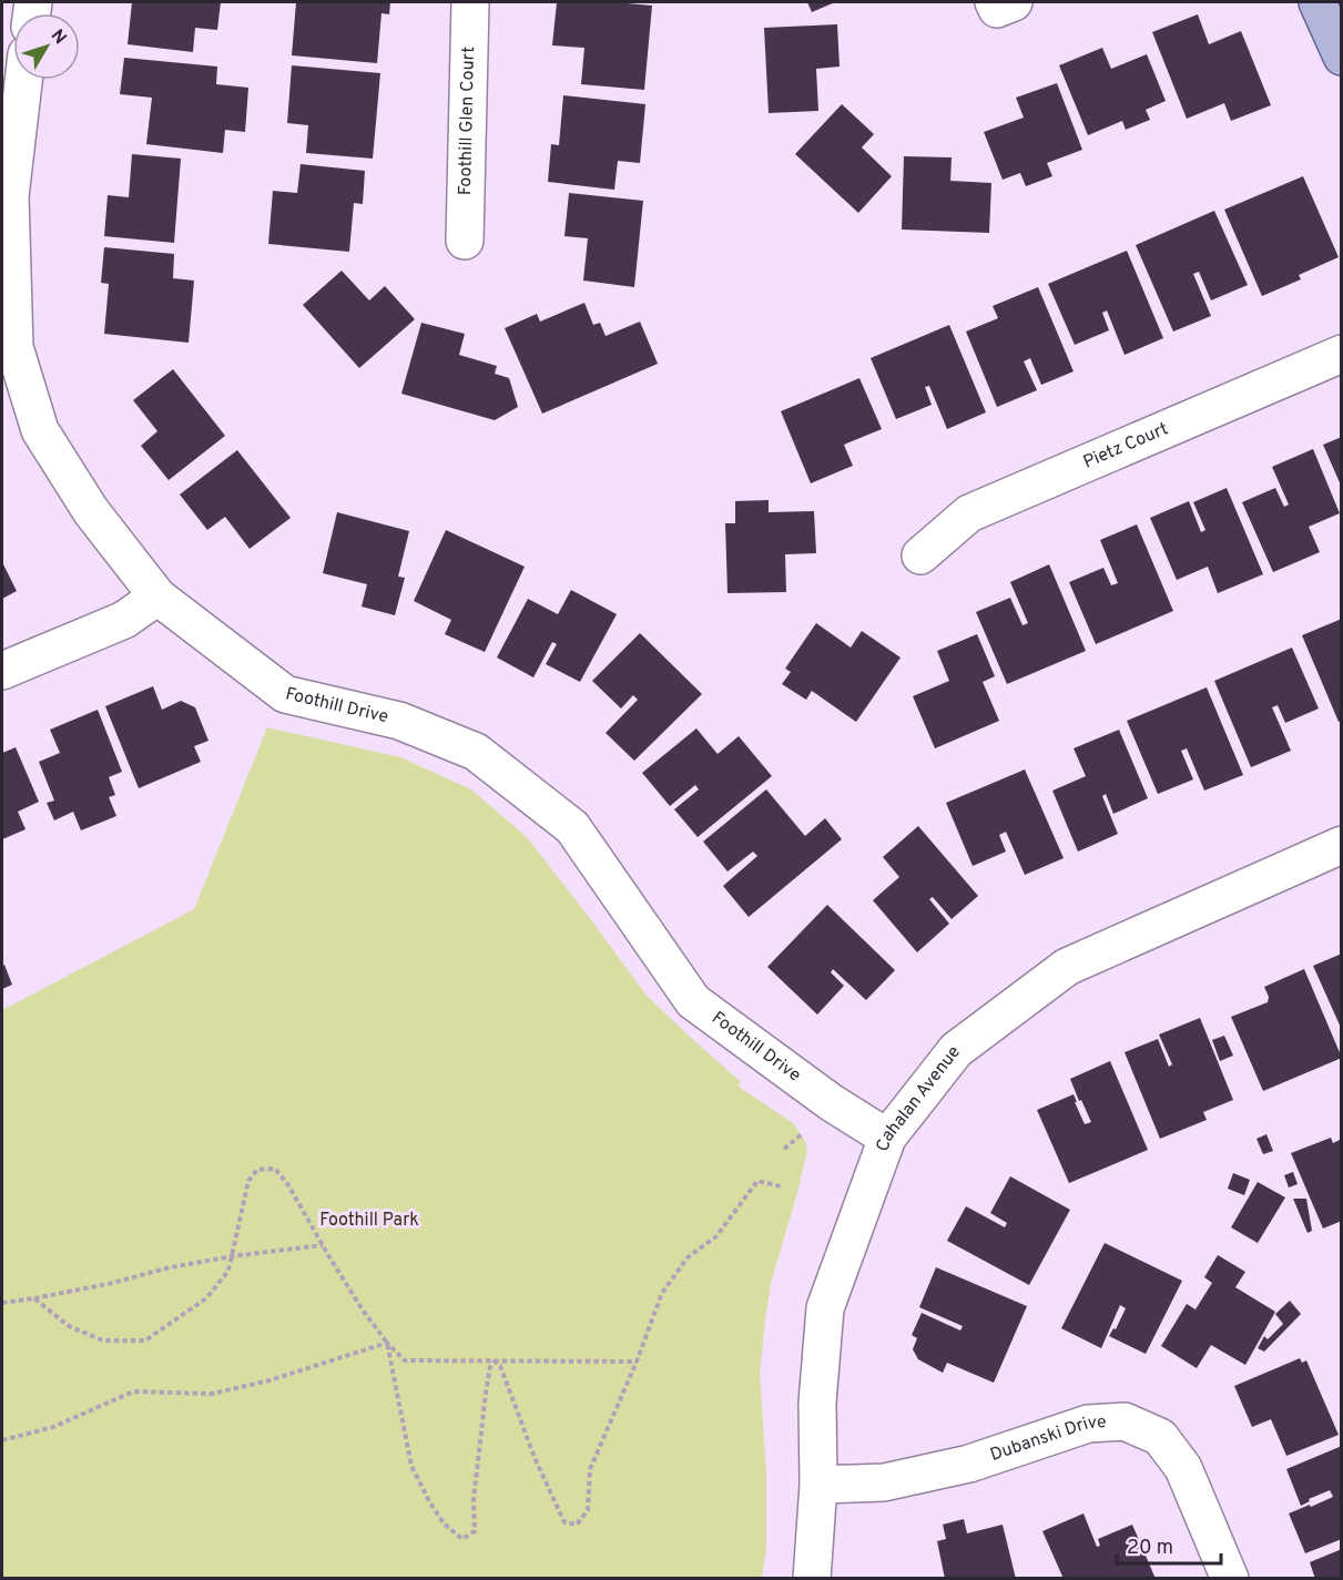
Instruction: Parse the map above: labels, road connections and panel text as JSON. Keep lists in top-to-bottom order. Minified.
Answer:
{"streets":{"street":["Foothill Glen Court","Pietz Court","Foothill Drive","Cahalan Avenue","Dubanski Drive"]},"crossings":[["Foothill Drive","Cahalan Avenue"],["Cahalan Avenue","Dubanski Drive"]],"parks":["Foothill Park"],"scale_bar":"20 m","north":"top right"}
